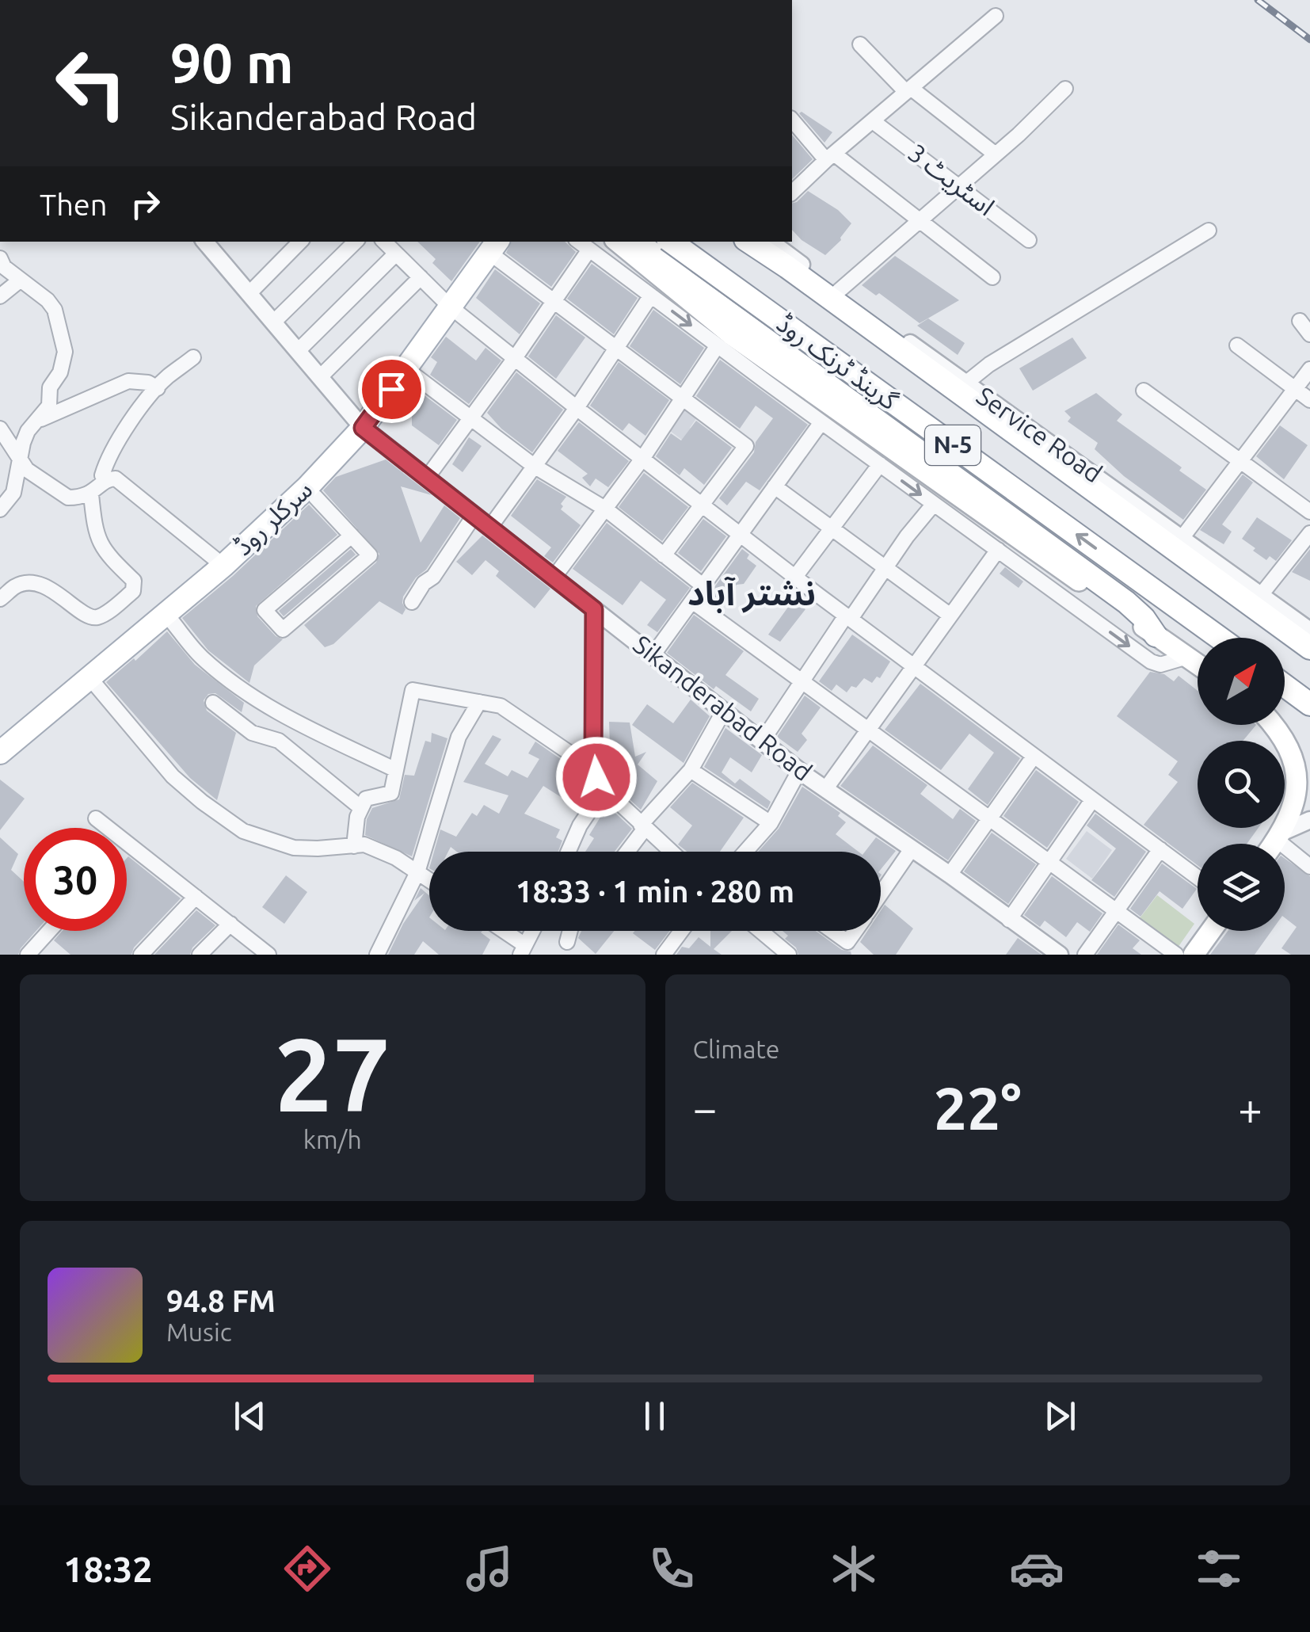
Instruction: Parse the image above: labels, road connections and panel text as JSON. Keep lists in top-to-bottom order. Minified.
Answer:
{"streets":{"main road":["گرینڈ ٹرنک روڈ","N-5","سرکلر روڈ"],"street":["اسٹریٹ 3","Service Road","Sikanderabad Road"]},"crossings":[["سرکلر روڈ","Sikanderabad Road"]],"districts":["نشتر آباد"],"north":"top right","page":{"turn":["90 m","Sikanderabad Road"],"then":"Then","limit":"30","trip":"18:33 · 1 min · 280 m","tile":[["27","km/h"],"Climate"],"heat":["−","22°","+"],"song":["94.8 FM","Music"],"tabs":"18:32"}}
